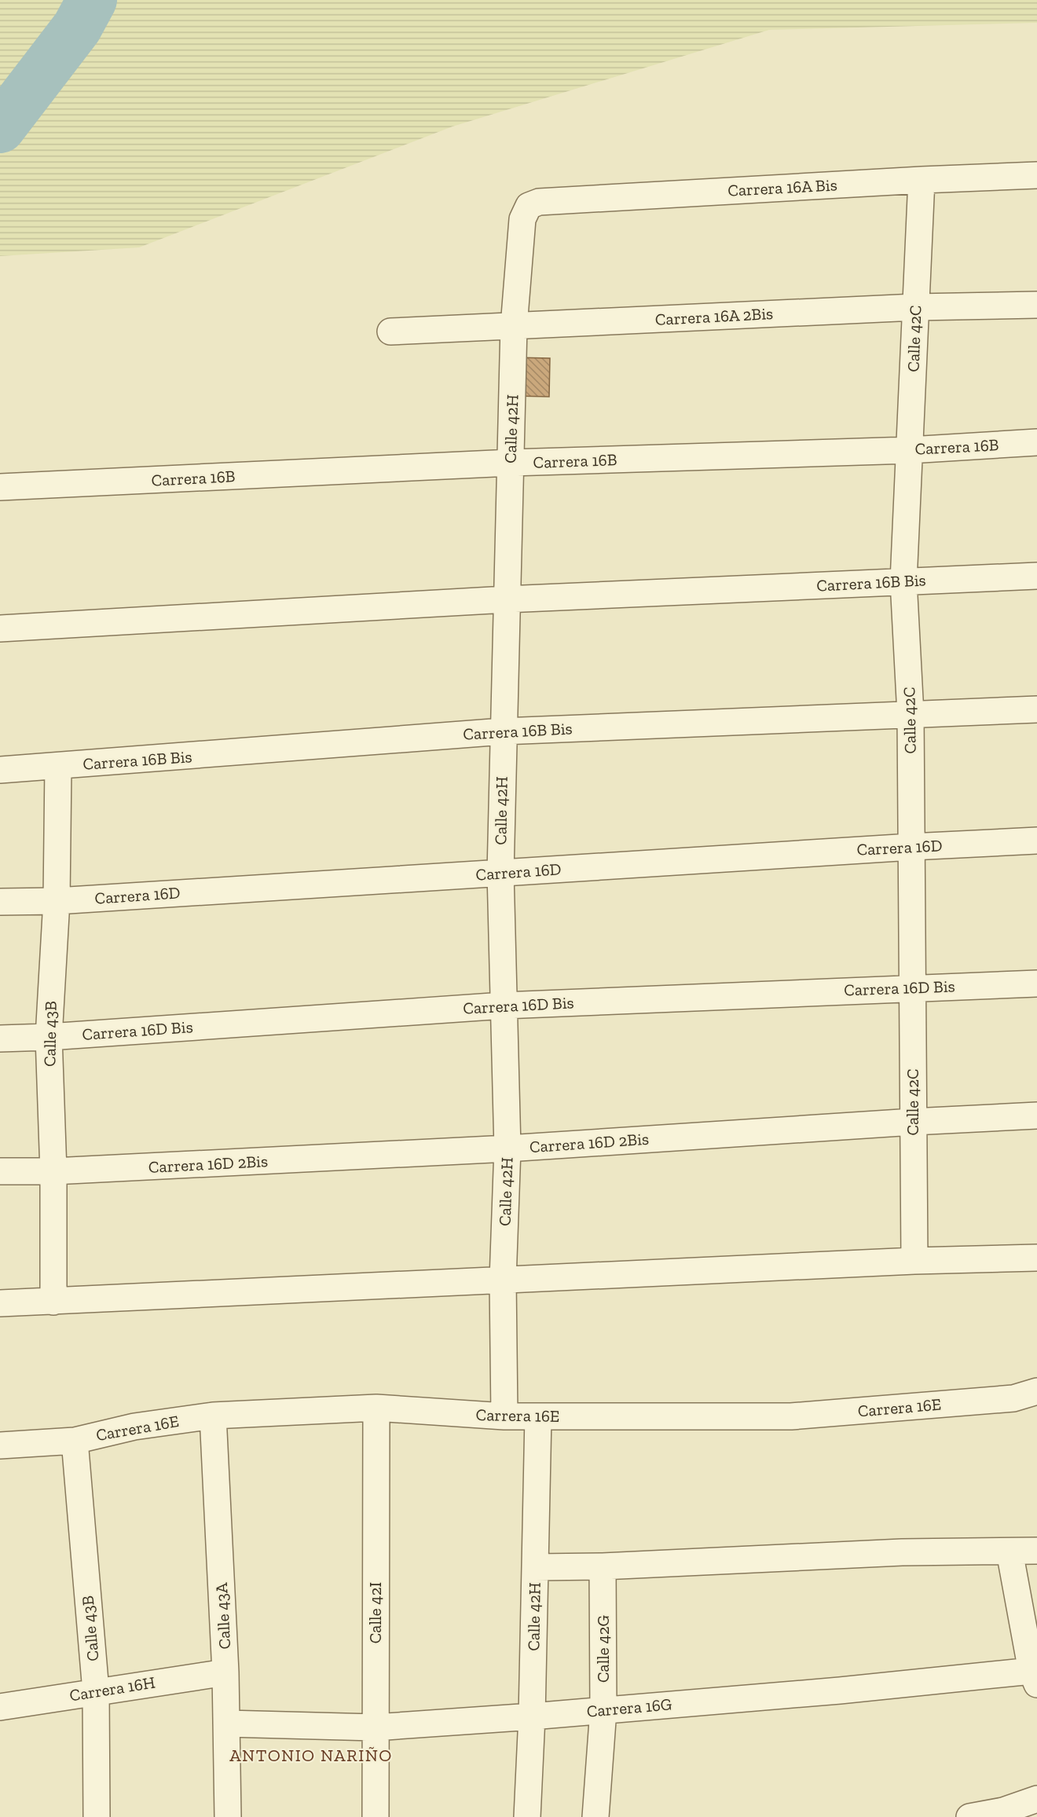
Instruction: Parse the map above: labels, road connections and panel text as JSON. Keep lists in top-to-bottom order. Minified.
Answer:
{"streets":{"street":["Carrera 16A Bis","Carrera 16A 2Bis","Calle 42C","Calle 42H","Carrera 16B","Carrera 16B Bis","Carrera 16D","Carrera 16D Bis","Calle 43B","Carrera 16D 2Bis","Carrera 16E","Calle 42I","Calle 43A","Calle 42G","Carrera 16H","Carrera 16G"]},"crossings":[["Carrera 16A Bis","Calle 42C"],["Carrera 16A Bis","Calle 42H"],["Carrera 16A 2Bis","Calle 42C"],["Carrera 16A 2Bis","Calle 42H"],["Calle 42C","Carrera 16B"],["Calle 42C","Carrera 16B Bis"],["Calle 42C","Carrera 16D"],["Calle 42C","Carrera 16D Bis"],["Calle 42C","Carrera 16D 2Bis"],["Calle 42H","Carrera 16B"],["Calle 42H","Carrera 16B Bis"],["Calle 42H","Carrera 16D"],["Calle 42H","Carrera 16D Bis"],["Calle 42H","Carrera 16D 2Bis"],["Calle 42H","Carrera 16E"],["Calle 42H","Carrera 16G"],["Carrera 16B Bis","Calle 43B"],["Carrera 16D","Calle 43B"],["Carrera 16D Bis","Calle 43B"],["Calle 43B","Carrera 16D 2Bis"],["Calle 43B","Carrera 16E"],["Calle 43B","Carrera 16H"],["Carrera 16E","Calle 42I"],["Carrera 16E","Calle 43A"],["Calle 42I","Carrera 16G"],["Calle 43A","Carrera 16H"],["Calle 43A","Carrera 16G"],["Calle 42G","Carrera 16G"]],"districts":["ANTONIO NARIÑO"]}
